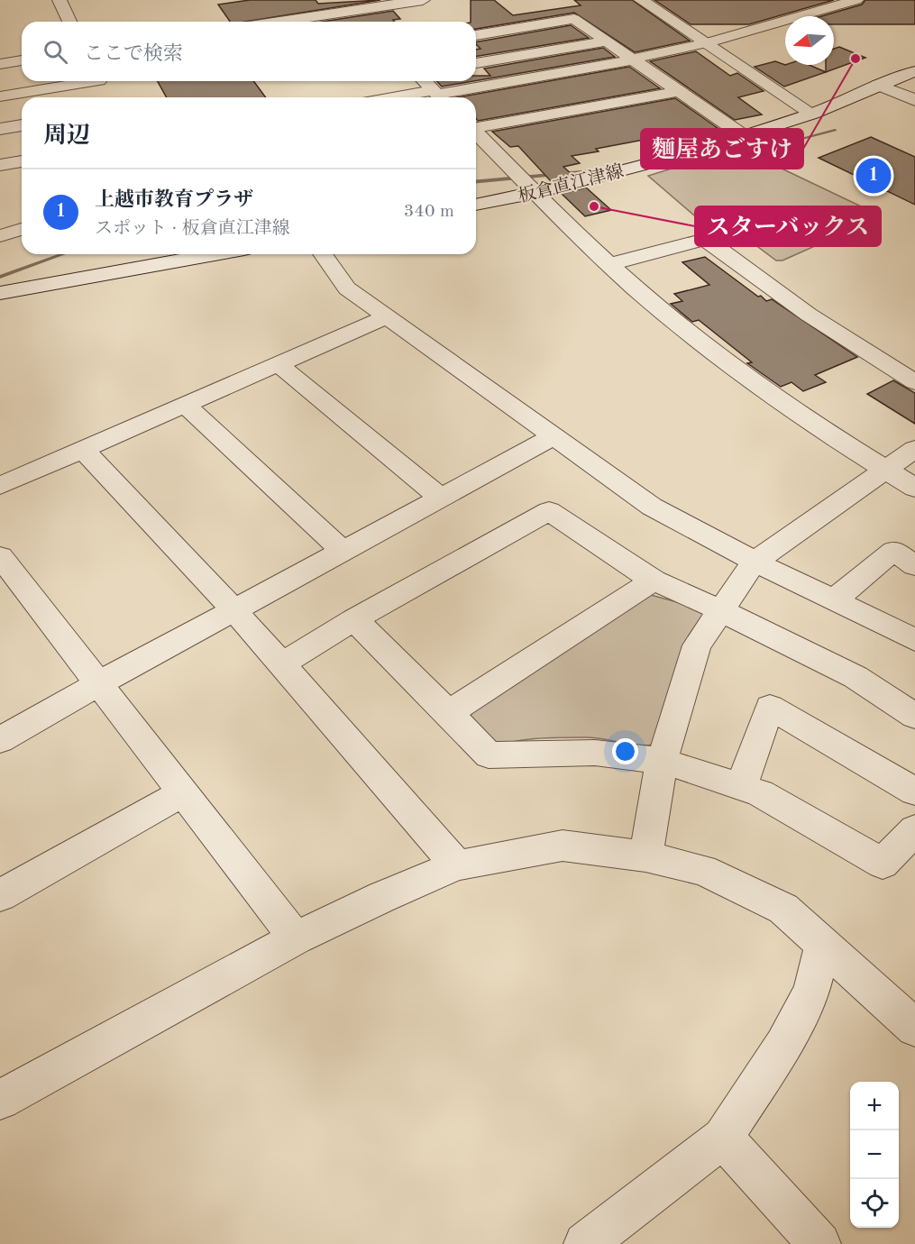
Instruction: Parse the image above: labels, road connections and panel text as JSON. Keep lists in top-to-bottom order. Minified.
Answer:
{"streets":{"street":["板倉直江津線"]},"places":["麵屋あごすけ","スターバックス"],"north":"left","page":{"search":"ここで検索","heading":"周辺","pins":"1","list":[{"mark":"1","name":"上越市教育プラザ","note":"スポット · 板倉直江津線","value":"340 m"}],"map_buttons":["+","−"]}}
